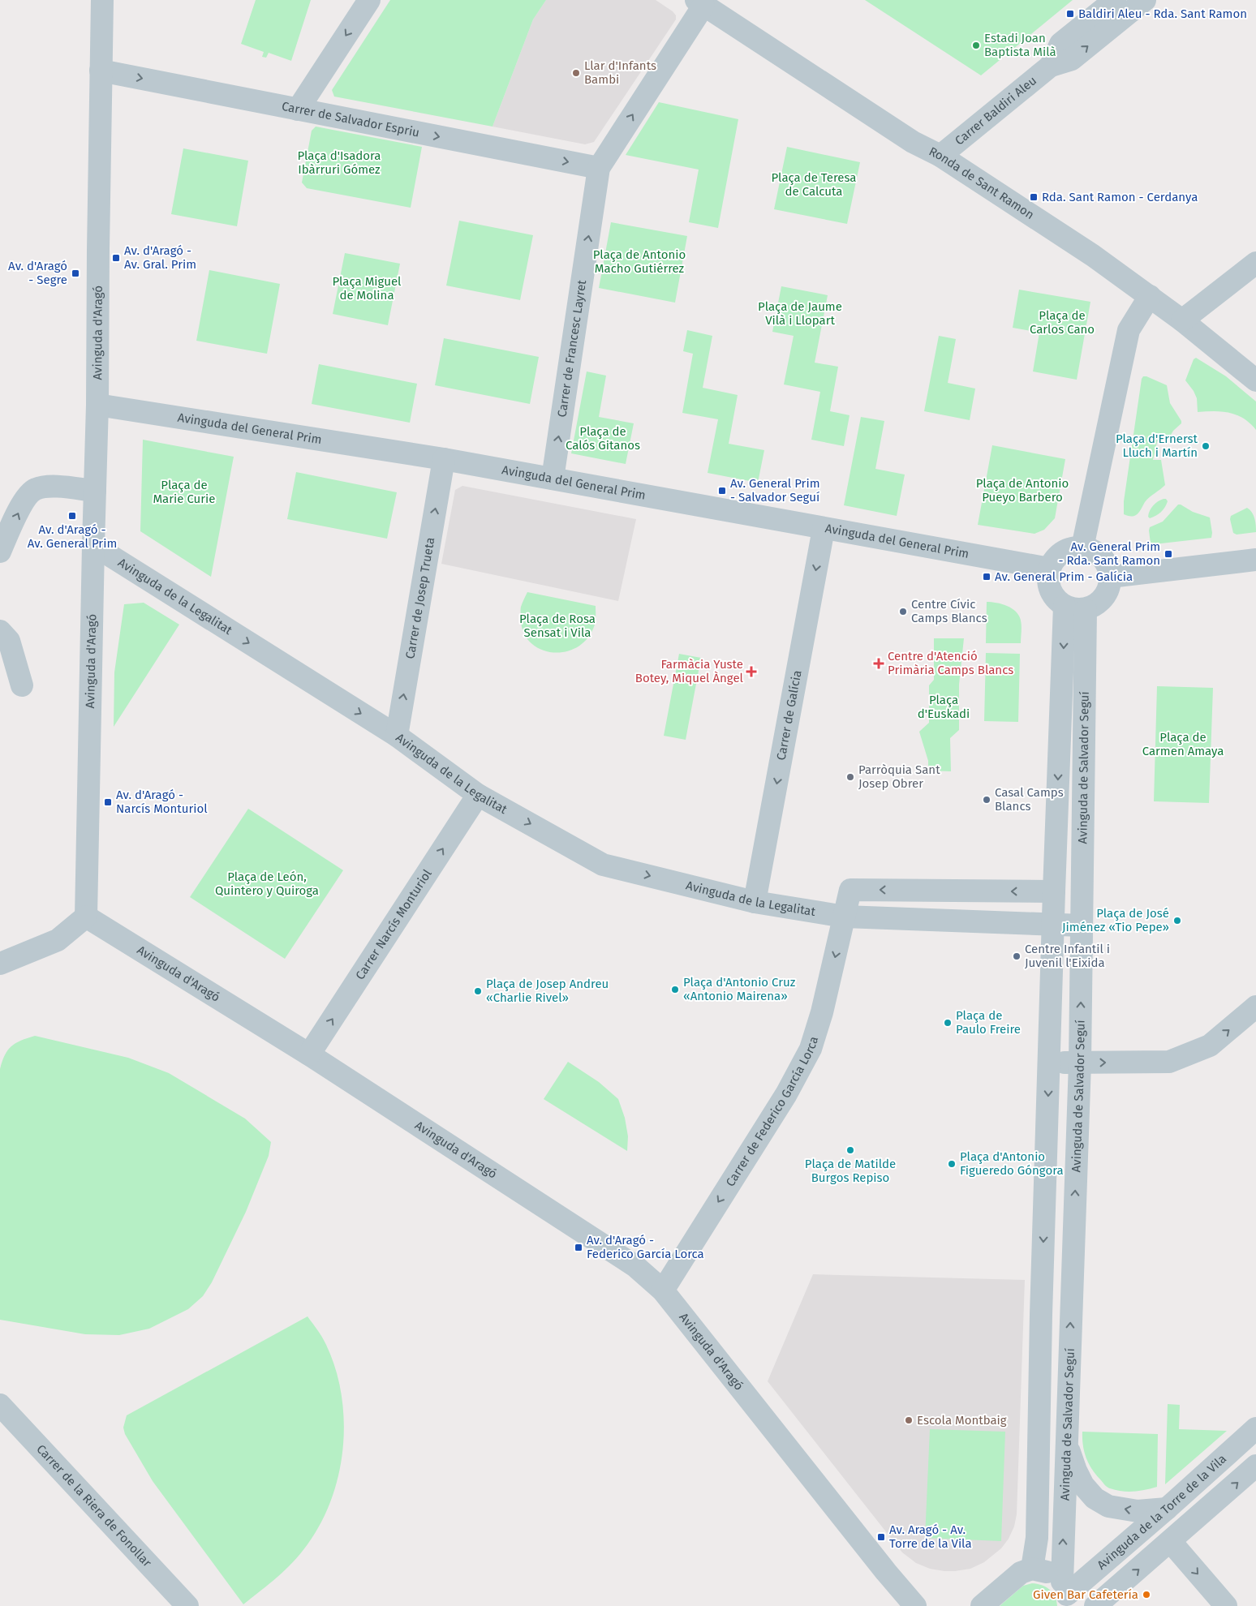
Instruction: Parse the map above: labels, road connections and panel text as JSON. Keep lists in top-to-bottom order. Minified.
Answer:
{"streets":{"street":["Carrer Baldiri Aleu","Carrer de Salvador Espriu","Ronda de Sant Ramon","Avinguda d'Aragó","Carrer de Francesc Layret","Avinguda del General Prim","Avinguda de la Legalitat","Carrer de Josep Trueta","Carrer de Galícia","Avinguda de Salvador Seguí","Carrer Narcís Monturiol","Carrer de Federico García Lorca","Carrer de la Riera de Fonollar","Avinguda de la Torre de la Vila"]},"crossings":[["Carrer Baldiri Aleu","Ronda de Sant Ramon"],["Carrer de Salvador Espriu","Avinguda d'Aragó"],["Carrer de Salvador Espriu","Carrer de Francesc Layret"],["Ronda de Sant Ramon","Carrer de Francesc Layret"],["Avinguda d'Aragó","Avinguda del General Prim"],["Avinguda d'Aragó","Avinguda de la Legalitat"],["Avinguda d'Aragó","Carrer Narcís Monturiol"],["Avinguda d'Aragó","Carrer de Federico García Lorca"],["Carrer de Francesc Layret","Avinguda del General Prim"],["Avinguda del General Prim","Carrer de Josep Trueta"],["Avinguda del General Prim","Carrer de Galícia"],["Avinguda del General Prim","Avinguda de Salvador Seguí"],["Avinguda de la Legalitat","Carrer de Josep Trueta"],["Avinguda de la Legalitat","Carrer de Galícia"],["Avinguda de la Legalitat","Avinguda de Salvador Seguí"],["Avinguda de la Legalitat","Carrer Narcís Monturiol"],["Avinguda de la Legalitat","Carrer de Federico García Lorca"],["Avinguda de Salvador Seguí","Avinguda de la Torre de la Vila"]],"one_way":["Carrer de Salvador Espriu","Carrer de Francesc Layret","Avinguda de la Legalitat","Carrer de Josep Trueta","Carrer de Galícia","Carrer Narcís Monturiol","Carrer de Federico García Lorca"],"parks":["Plaça d'Isadora Ibàrruri Gómez","Plaça de Teresa de Calcuta","Plaça de Antonio Macho Gutiérrez","Plaça Miguel de Molina","Plaça de Jaume Vilà i Llopart","Plaça de Carlos Cano","Plaça de Calós Gitanos","Plaça de Antonio Pueyo Barbero","Plaça de Marie Curie","Plaça de Rosa Sensat i Vila","Plaça d'Euskadi","Plaça de Carmen Amaya","Plaça de León, Quintero y Quiroga"],"places":{"transit":["Baldiri Aleu - Rda. Sant Ramon","Rda. Sant Ramon - Cerdanya","Av. d'Aragó - Av. Gral. Prim","Av. d'Aragó - Segre","Av. General Prim - Salvador Seguí","Av. d'Aragó - Av. General Prim","Av. General Prim - Rda. Sant Ramon","Av. General Prim - Galícia","Av. d'Aragó - Narcís Monturiol","Av. d'Aragó - Federico García Lorca","Av. Aragó - Av. Torre de la Vila"],"other":["Estadi Joan Baptista Milà","Llar d'Infants Bambi","Plaça d'Ernerst Lluch i Martín","Centre Cívic Camps Blancs","Parròquia Sant Josep Obrer","Casal Camps Blancs","Plaça de José Jiménez «Tio Pepe»","Centre Infantil i Juvenil l'Eixida","Plaça d'Antonio Cruz «Antonio Mairena»","Plaça de Josep Andreu «Charlie Rivel»","Plaça de Paulo Freire","Plaça de Matilde Burgos Repiso","Plaça d'Antonio Figueredo Góngora","Escola Montbaig","Given Bar Cafetería"],"health":["Centre d'Atenció Primària Camps Blancs","Farmàcia Yuste Botey, Miquel Àngel"]}}
